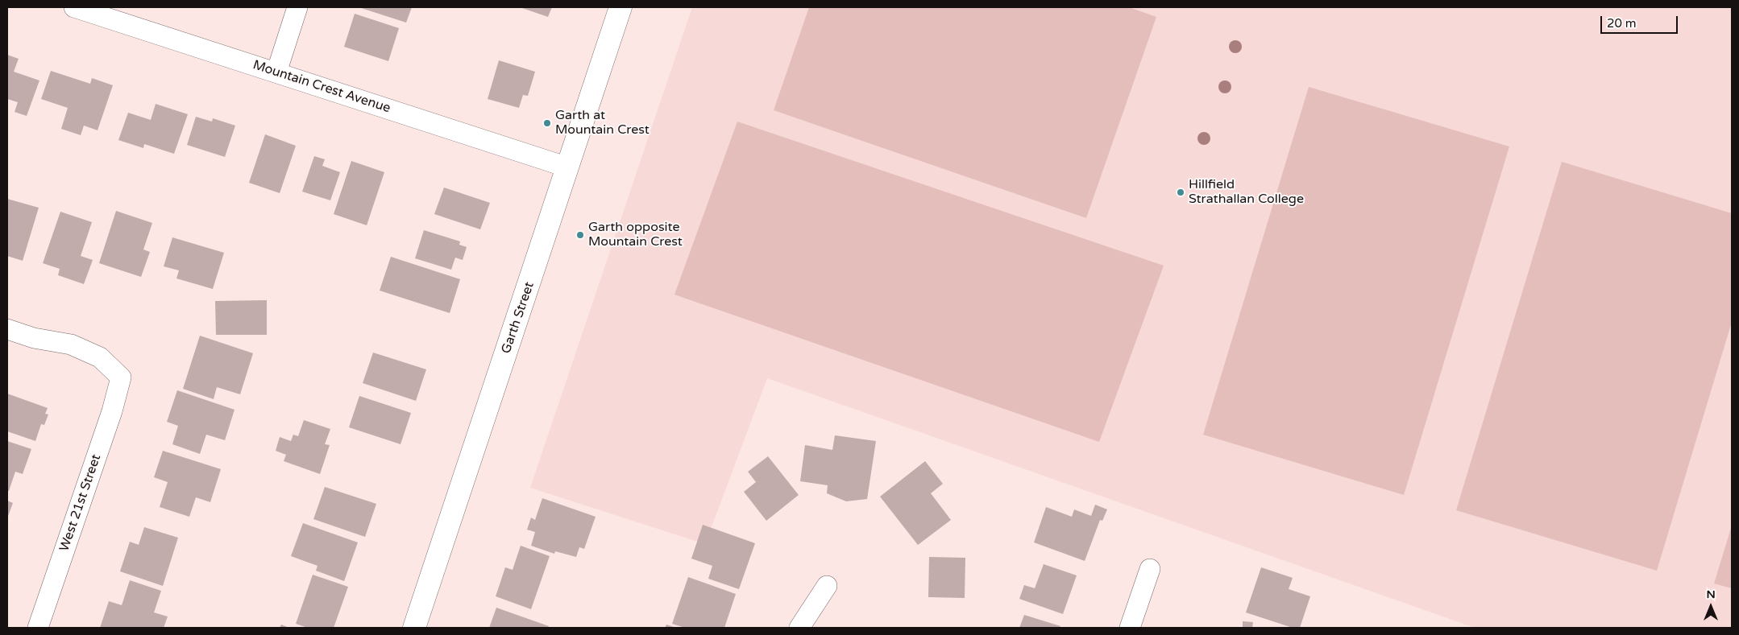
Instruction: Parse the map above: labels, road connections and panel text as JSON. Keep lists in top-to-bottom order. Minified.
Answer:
{"streets":{"main road":["Garth Street"],"street":["Mountain Crest Avenue","West 21st Street"]},"crossings":[["Mountain Crest Avenue","Garth Street"]],"places":["Garth at Mountain Crest","Hillfield Strathallan College","Garth opposite Mountain Crest"],"scale_bar":"20 m","north":"top"}
